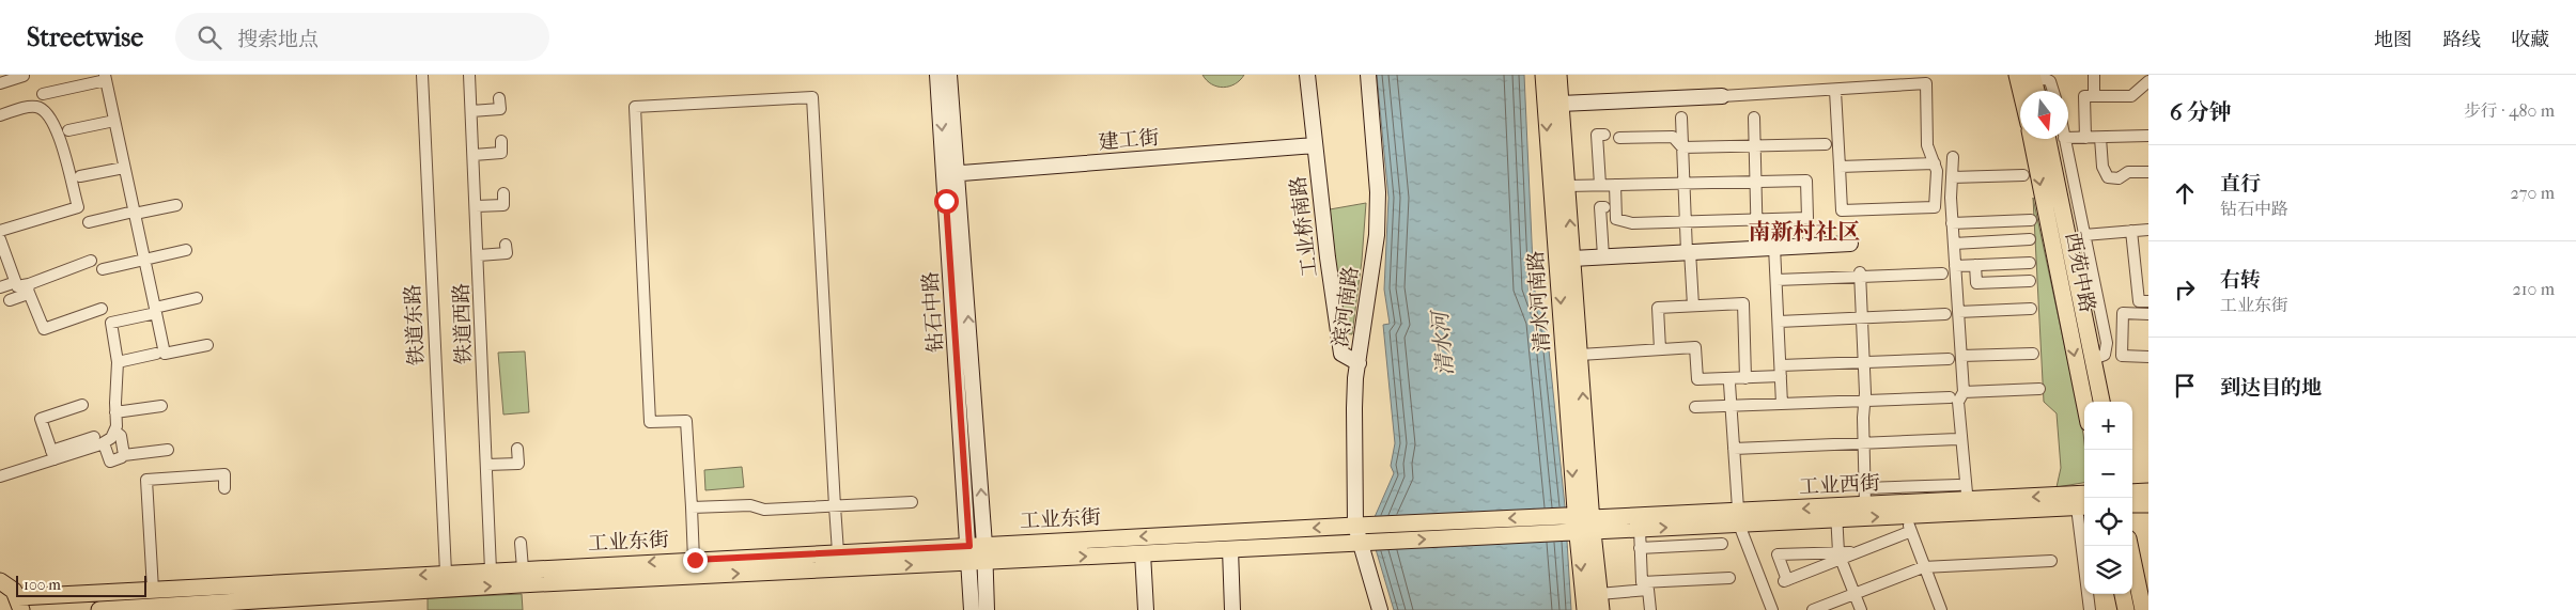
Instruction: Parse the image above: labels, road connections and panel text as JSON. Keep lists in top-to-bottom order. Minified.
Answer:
{"streets":{"main road":["建工街","工业桥南路","西苑中路","清水河南路","滨河南路","钻石中路","工业西街","工业东街"],"street":["铁道西路","铁道东路"]},"crossings":[["建工街","工业桥南路"],["建工街","钻石中路"],["工业桥南路","滨河南路"],["清水河南路","工业西街"],["清水河南路","工业东街"],["滨河南路","工业东街"],["钻石中路","工业东街"],["铁道西路","工业东街"],["铁道东路","工业东街"],["工业西街","工业东街"]],"districts":["南新村社区"],"water":["清水河"],"scale_bar":"100 m","north":"bottom","page":{"header":"Streetwise","search":"搜索地点","nav":["地图","路线","收藏"],"heading":["6 分钟","步行 · 480 m"],"list":[["直行","钻石中路","270 m"],["右转","工业东街","210 m"],"到达目的地"],"map_buttons":["+","−"],"scale":"100 m"}}
